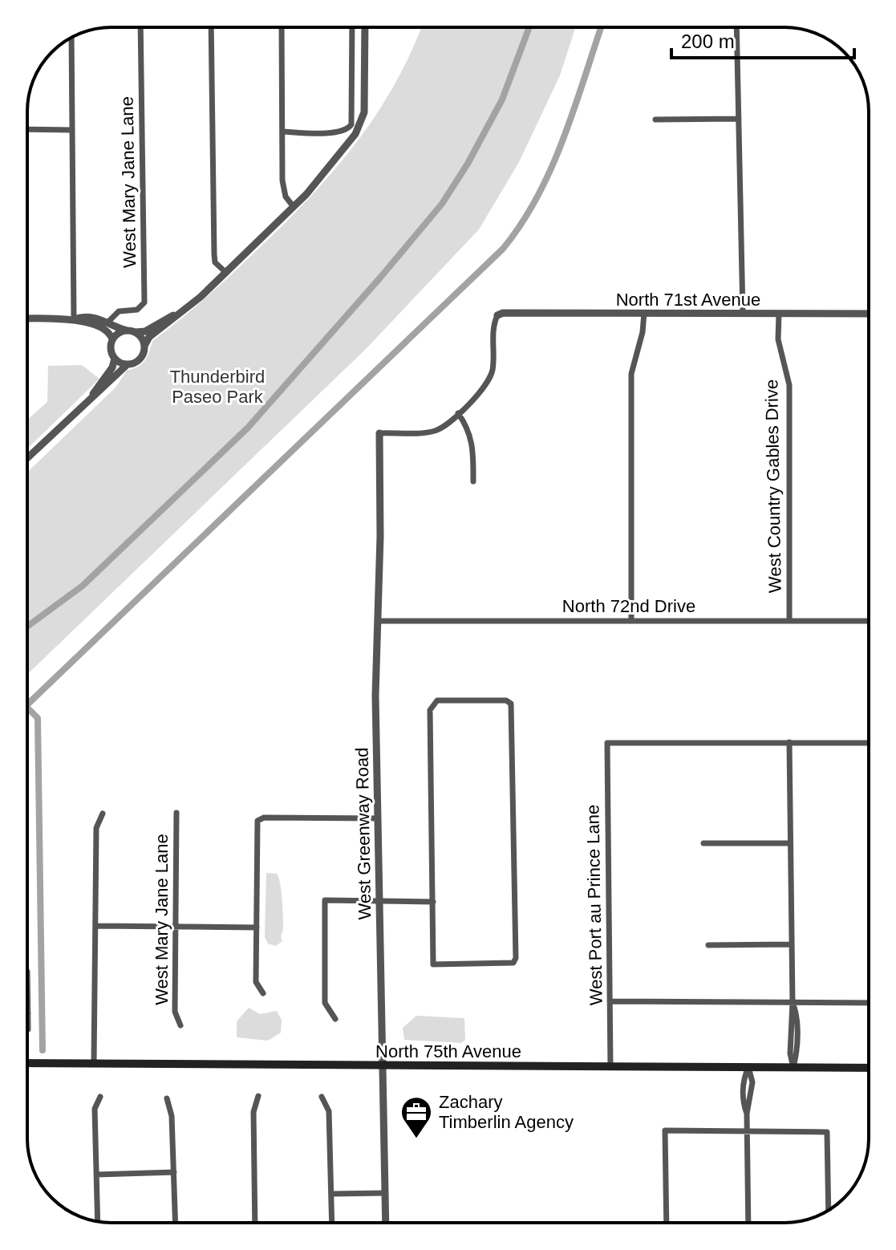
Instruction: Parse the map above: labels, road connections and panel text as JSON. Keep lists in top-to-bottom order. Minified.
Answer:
{"streets":{"main road":["North 75th Avenue"],"street":["West Mary Jane Lane","North 71st Avenue","West Country Gables Drive","North 72nd Drive","West Greenway Road","West Port au Prince Lane"]},"crossings":[["North 71st Avenue","West Country Gables Drive"],["West Country Gables Drive","North 72nd Drive"],["North 72nd Drive","West Greenway Road"],["West Greenway Road","North 75th Avenue"],["West Port au Prince Lane","North 75th Avenue"]],"parks":["Thunderbird Paseo Park"],"places":{"office":["Zachary Timberlin Agency"]},"scale_bar":"200 m"}
